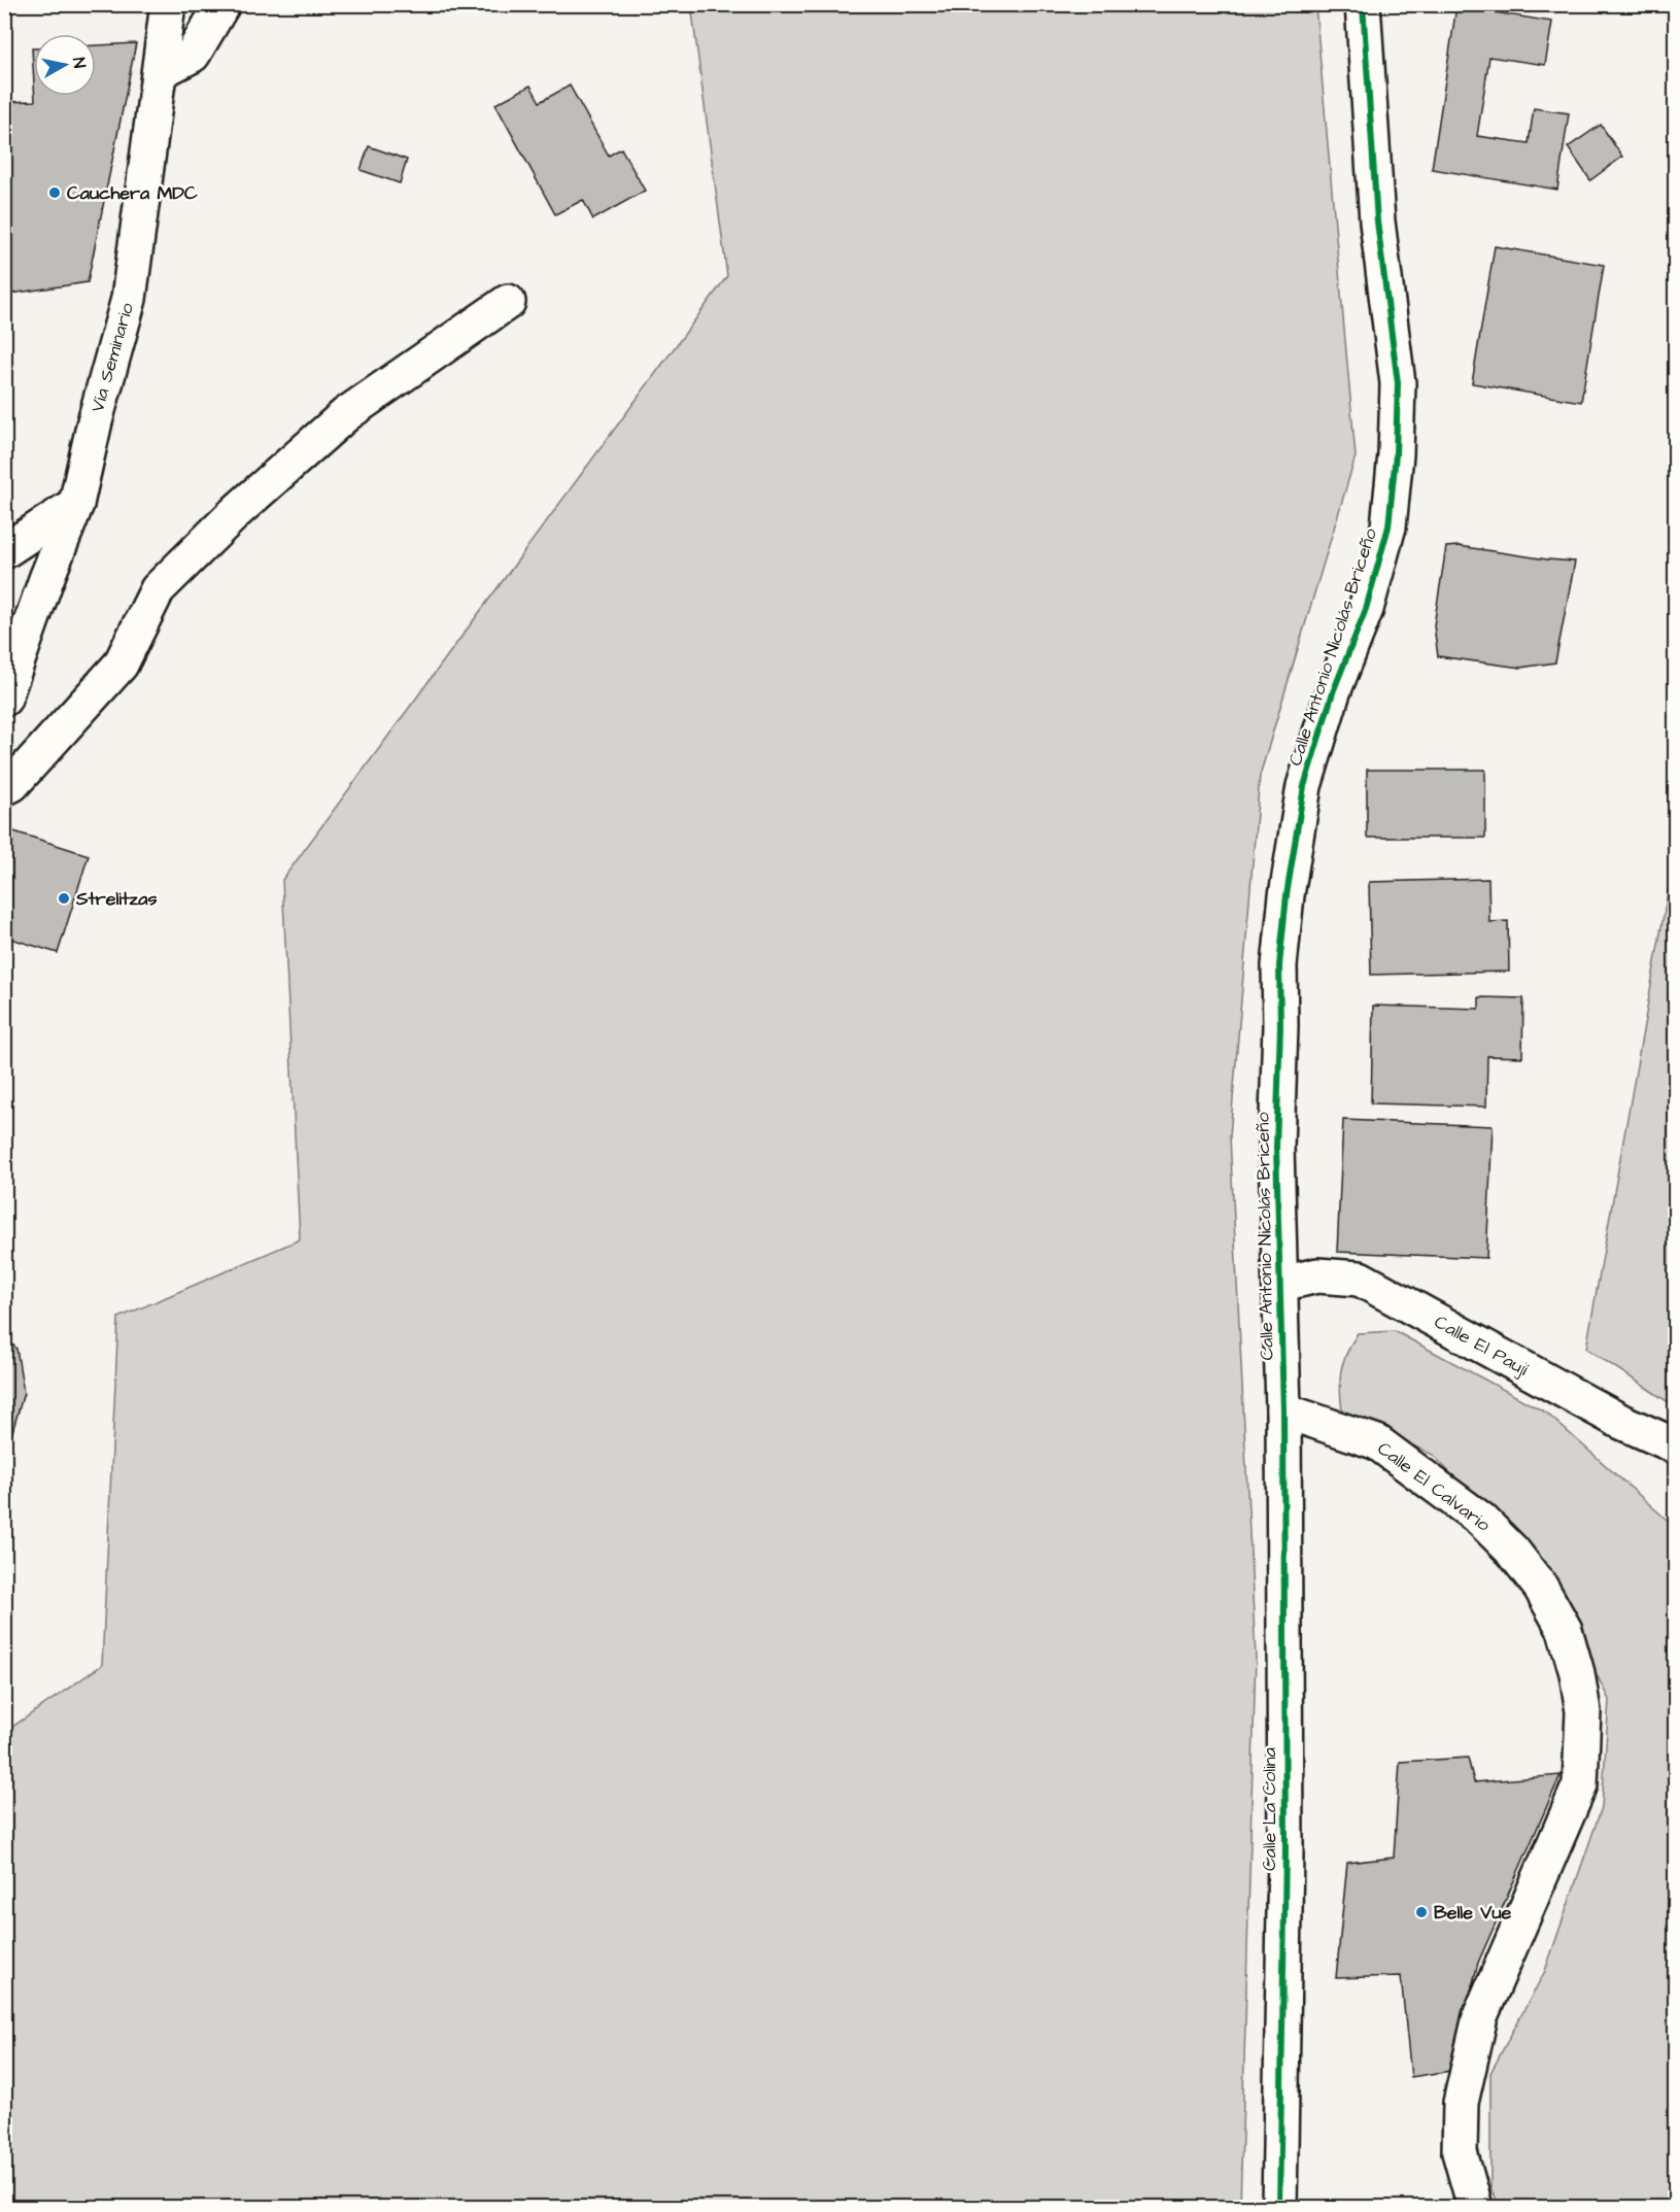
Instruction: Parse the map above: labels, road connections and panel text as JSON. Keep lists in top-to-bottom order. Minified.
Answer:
{"streets":{"street":["Vía Seminario","Calle Antonio Nicolás Briceño","Calle El Paují","Calle El Calvario","Calle La Colina"]},"crossings":[["Calle Antonio Nicolás Briceño","Calle El Paují"],["Calle Antonio Nicolás Briceño","Calle El Calvario"],["Calle Antonio Nicolás Briceño","Calle La Colina"],["Calle El Calvario","Calle La Colina"]],"places":["Cauchera MDC","Strelitzas","Belle Vue"],"north":"right"}
